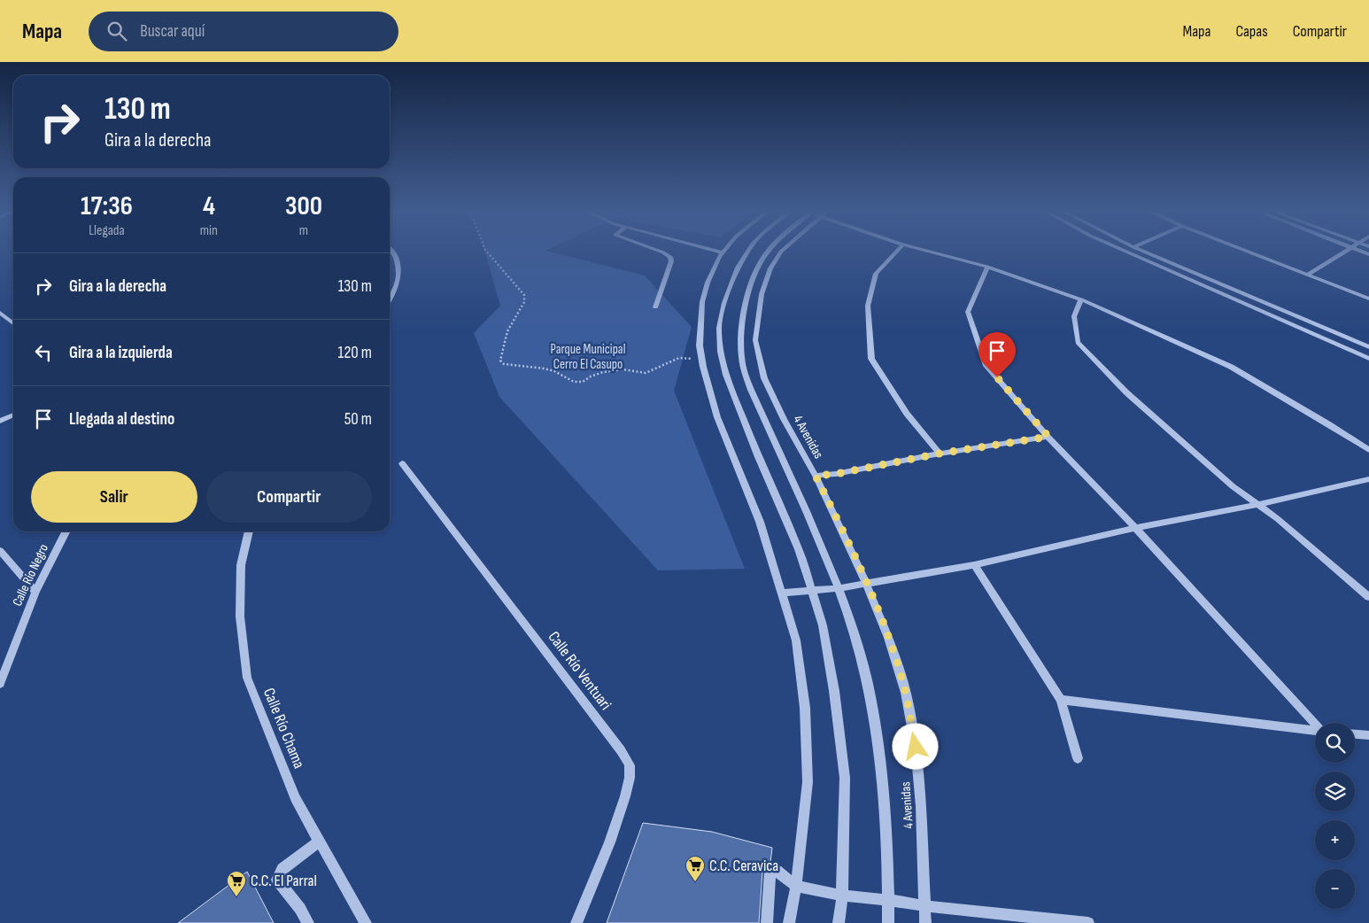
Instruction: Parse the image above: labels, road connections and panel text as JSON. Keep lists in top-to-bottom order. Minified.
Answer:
{"streets":{"street":["4 Avenidas","Calle Río Negro","Calle Río Ventuari","Calle Río Chama"]},"parks":["Parque Municipal Cerro El Casupo"],"places":{"supermarket":["C.C. Ceravica","C.C. El Parral"]},"page":{"header":"Mapa","search":"Buscar aquí","nav":["Mapa","Capas","Compartir"],"turn":["130 m","Gira a la derecha"],"eta":["17:36","Llegada","4","min","300","m"],"list":[{"name":"Gira a la derecha","value":"130 m"},{"name":"Gira a la izquierda","value":"120 m"},{"name":"Llegada al destino","value":"50 m"}],"buttons":["Salir","Compartir"],"map_buttons":["+","−"]}}
